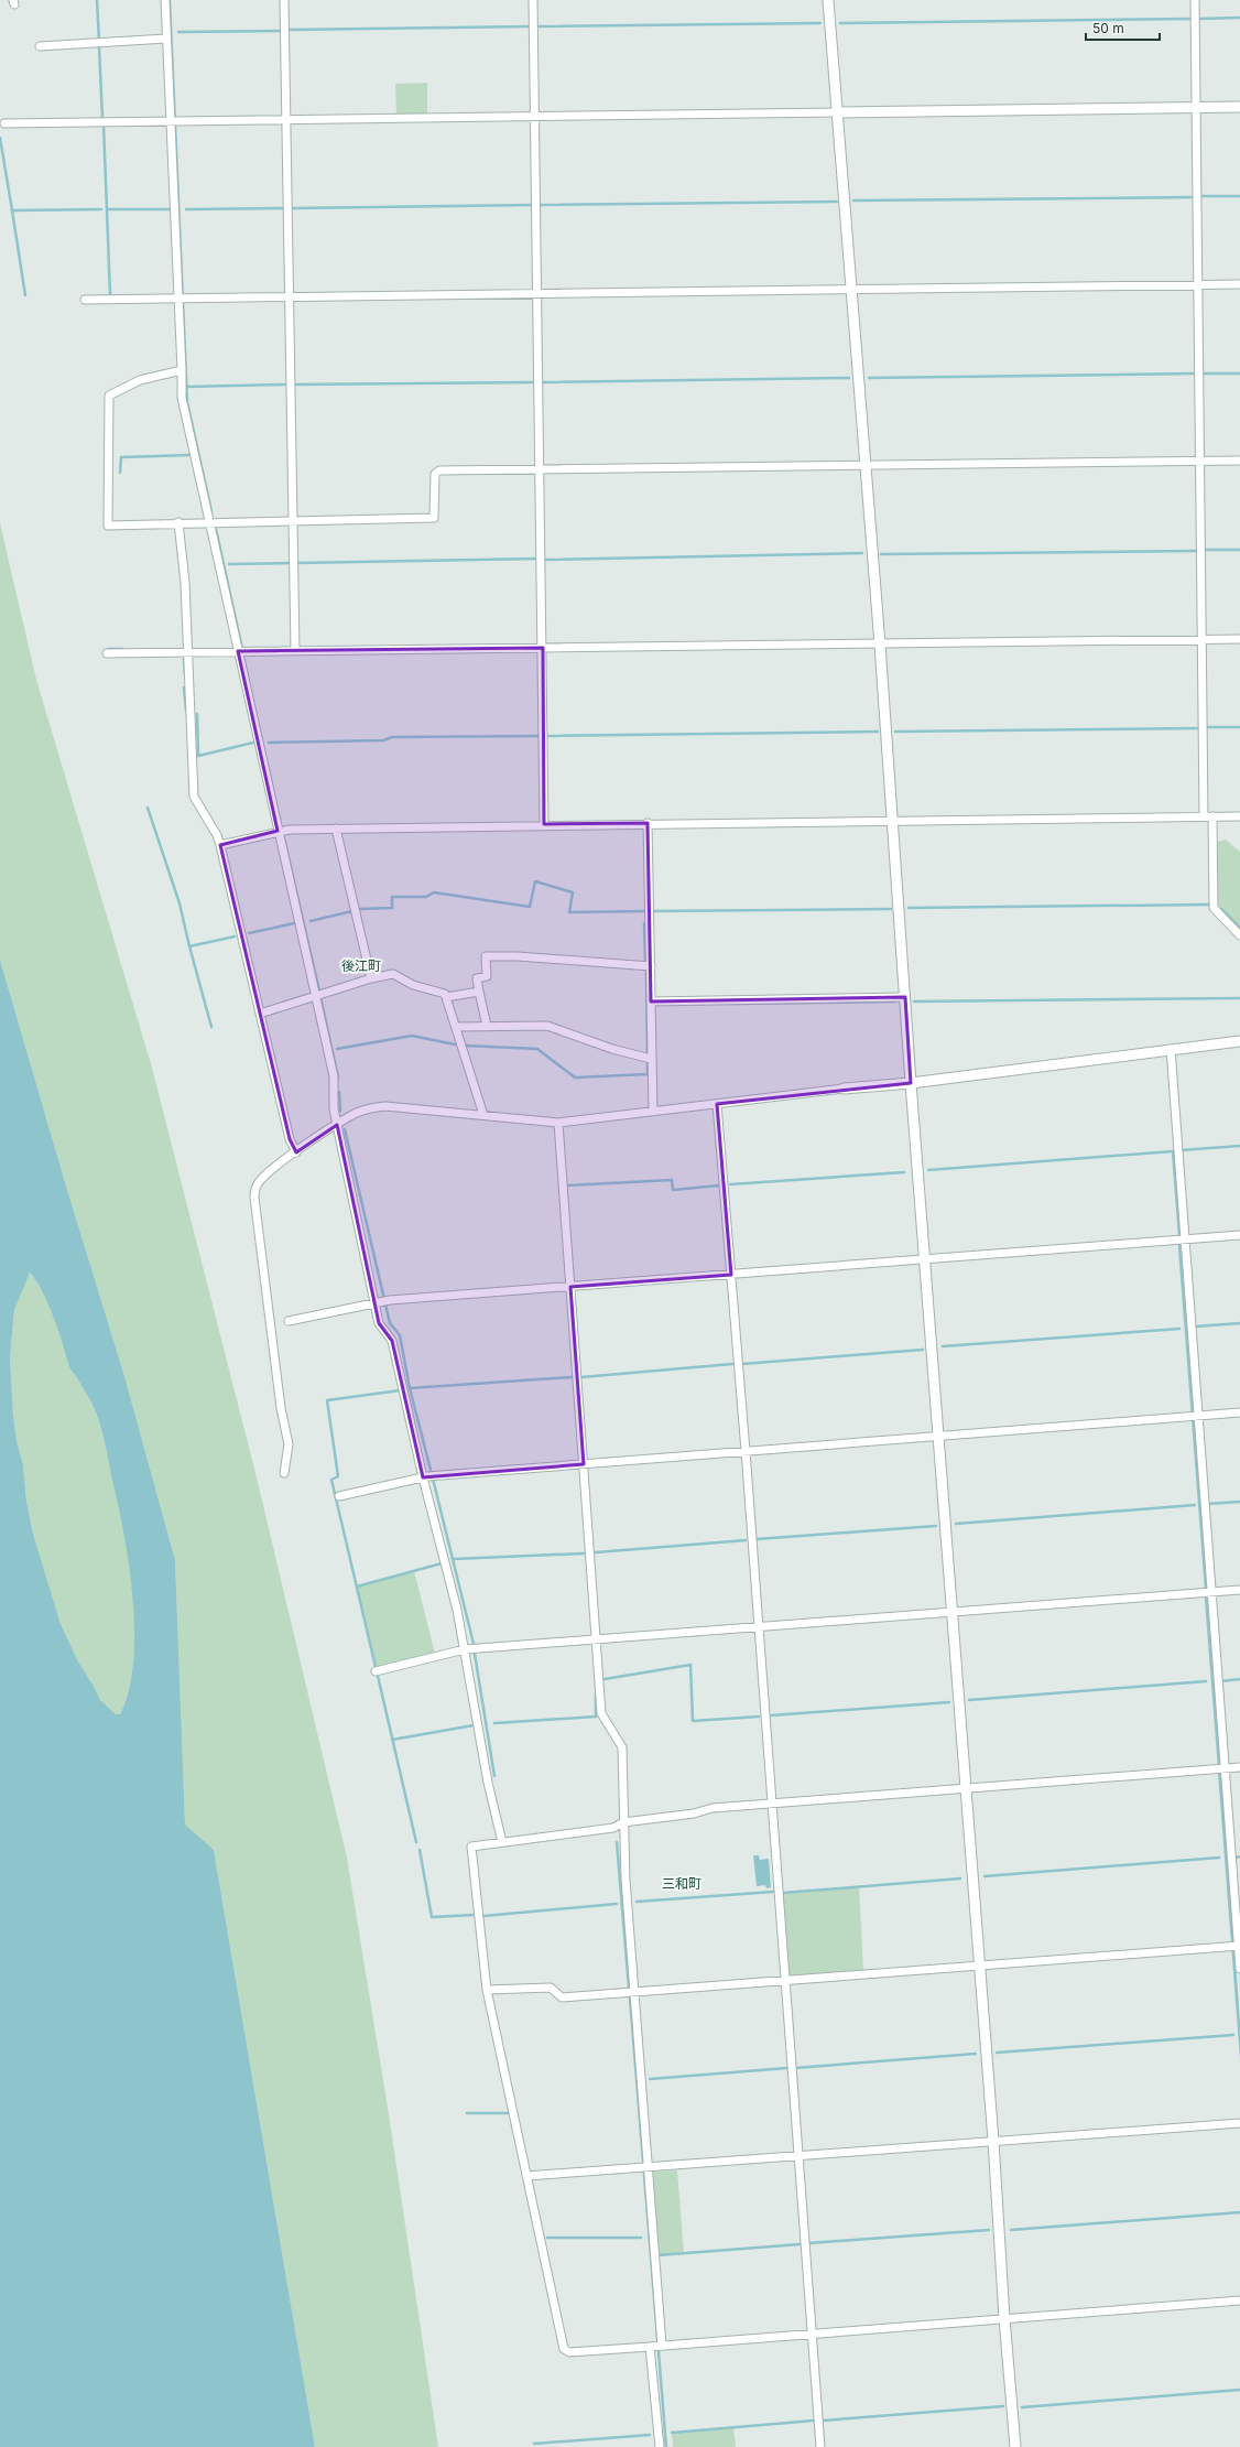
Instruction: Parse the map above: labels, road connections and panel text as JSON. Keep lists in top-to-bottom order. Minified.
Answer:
{"districts":["後江町","三和町"],"scale_bar":"50 m"}
